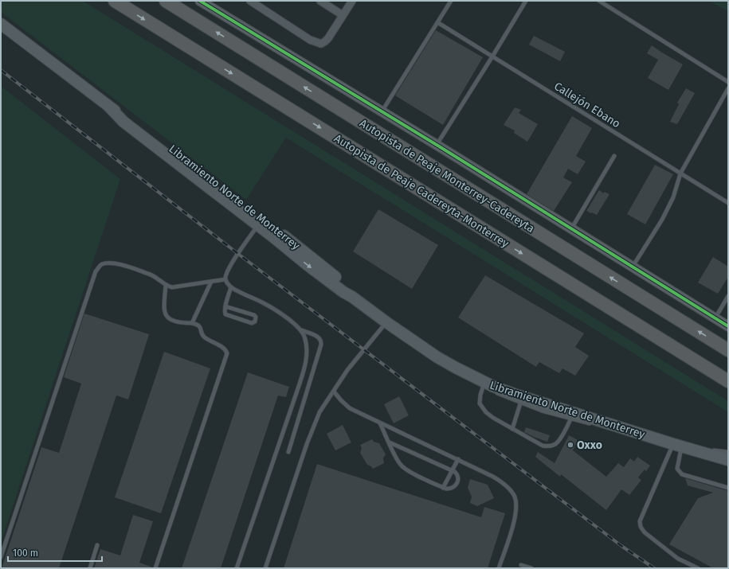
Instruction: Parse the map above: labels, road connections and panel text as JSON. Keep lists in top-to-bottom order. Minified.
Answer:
{"streets":{"highway":["Autopista de Peaje Monterrey-Cadereyta","Autopista de Peaje Cadereyta-Monterrey"],"main road":["Libramiento Norte de Monterrey"],"lane":["Callejón Ebano"]},"one_way":["Autopista de Peaje Monterrey-Cadereyta","Autopista de Peaje Cadereyta-Monterrey"],"places":["Oxxo"],"scale_bar":"100 m"}
